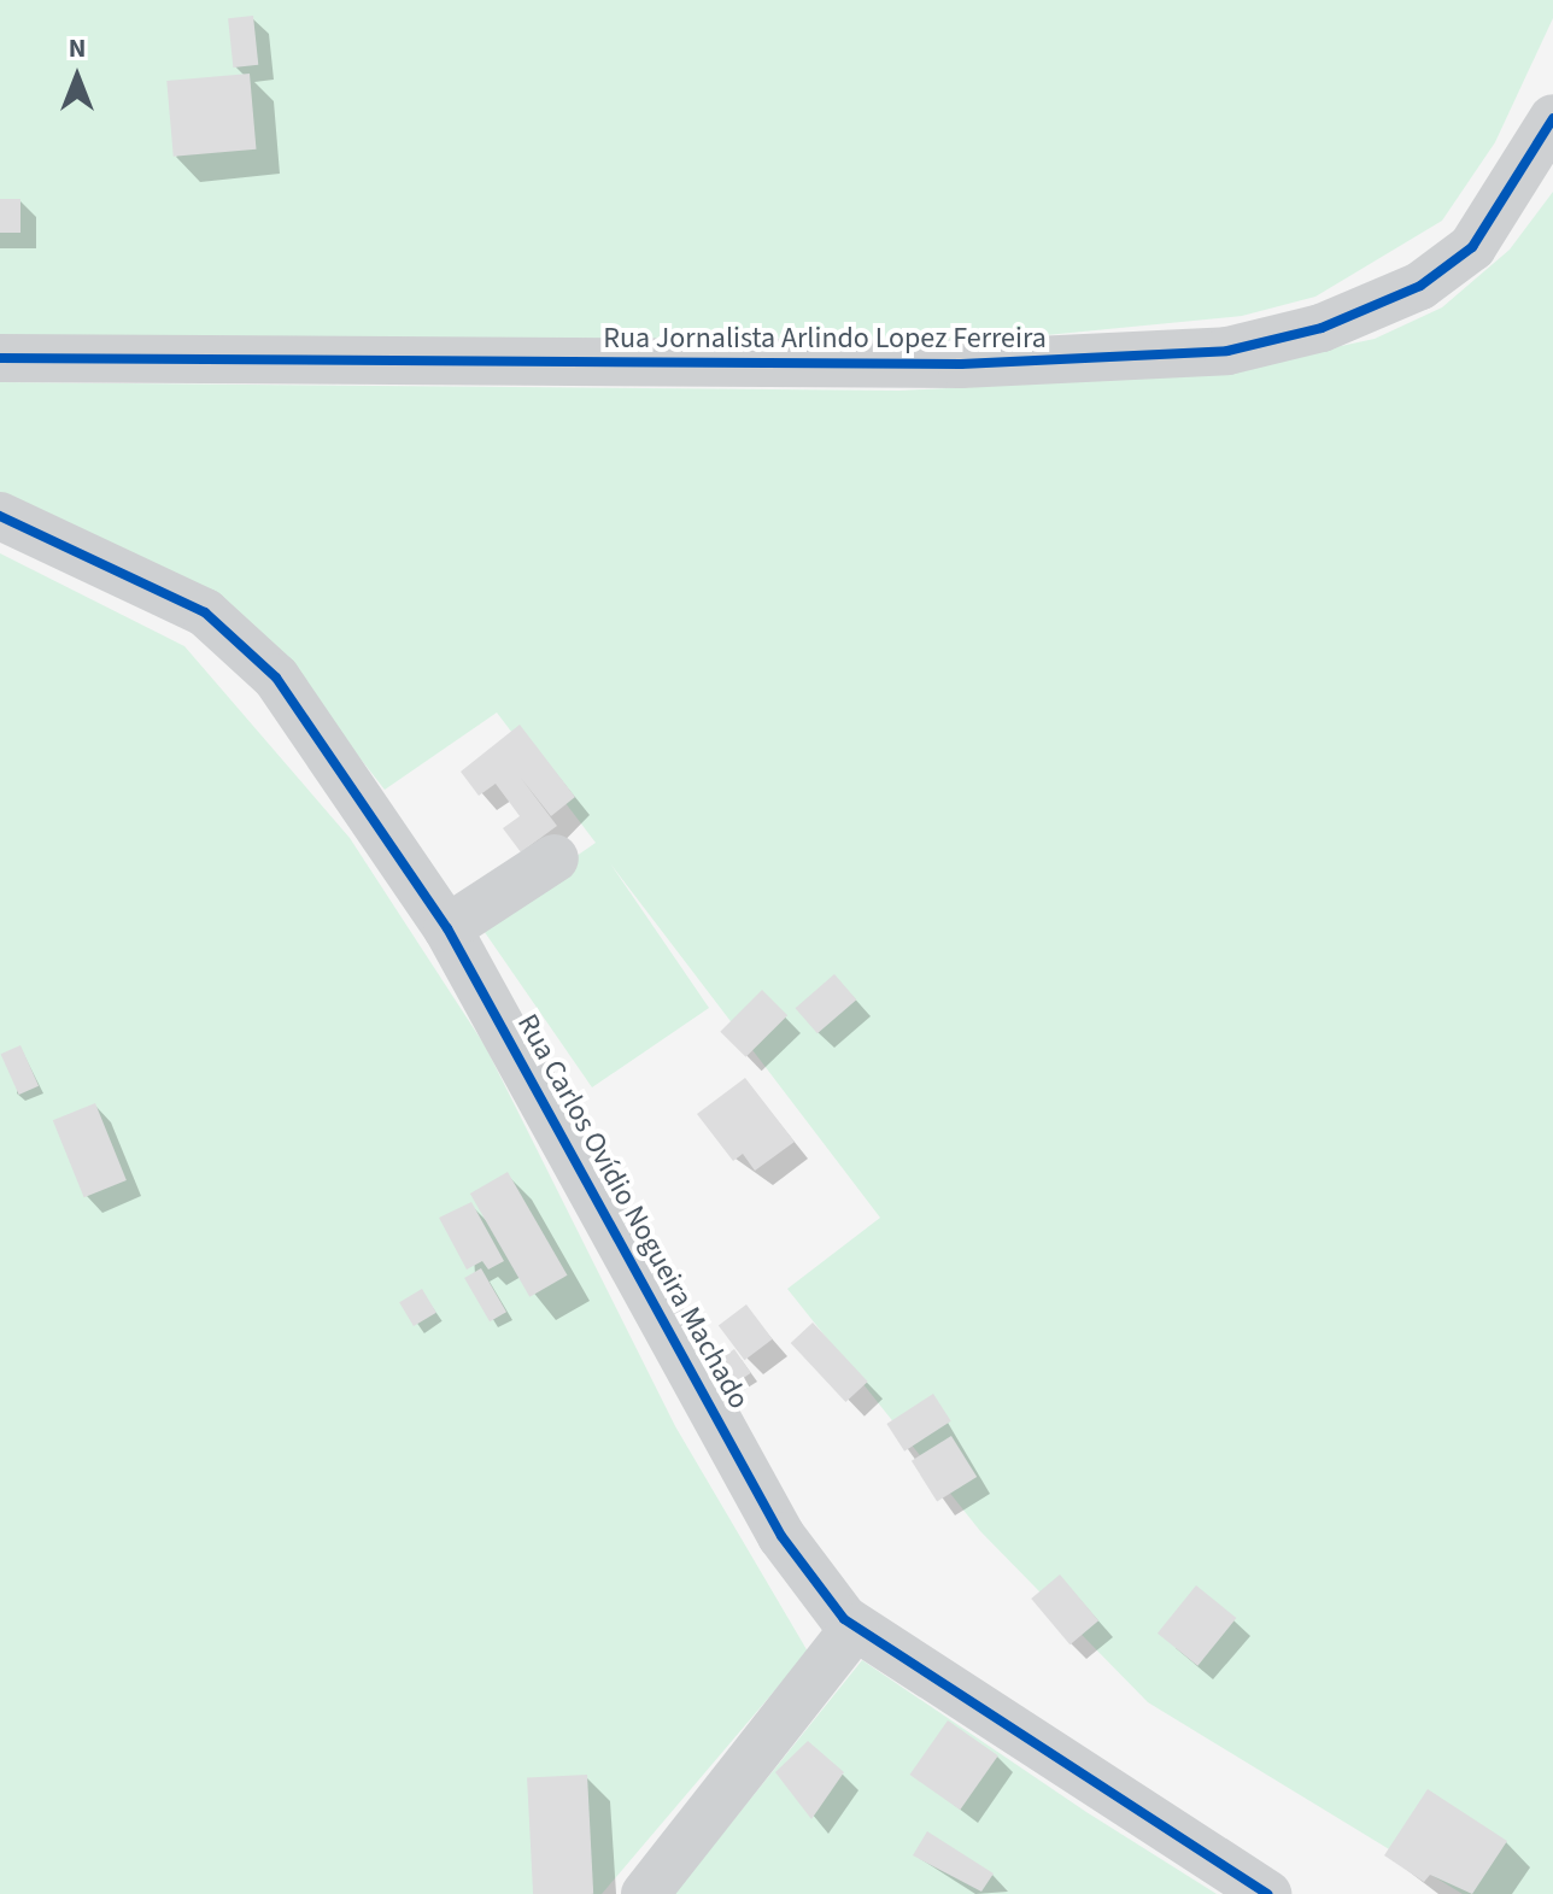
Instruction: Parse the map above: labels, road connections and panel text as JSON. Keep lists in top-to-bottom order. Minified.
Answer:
{"streets":{"street":["Rua Jornalista Arlindo Lopez Ferreira","Rua Carlos Ovídio Nogueira Machado"]},"north":"top"}
